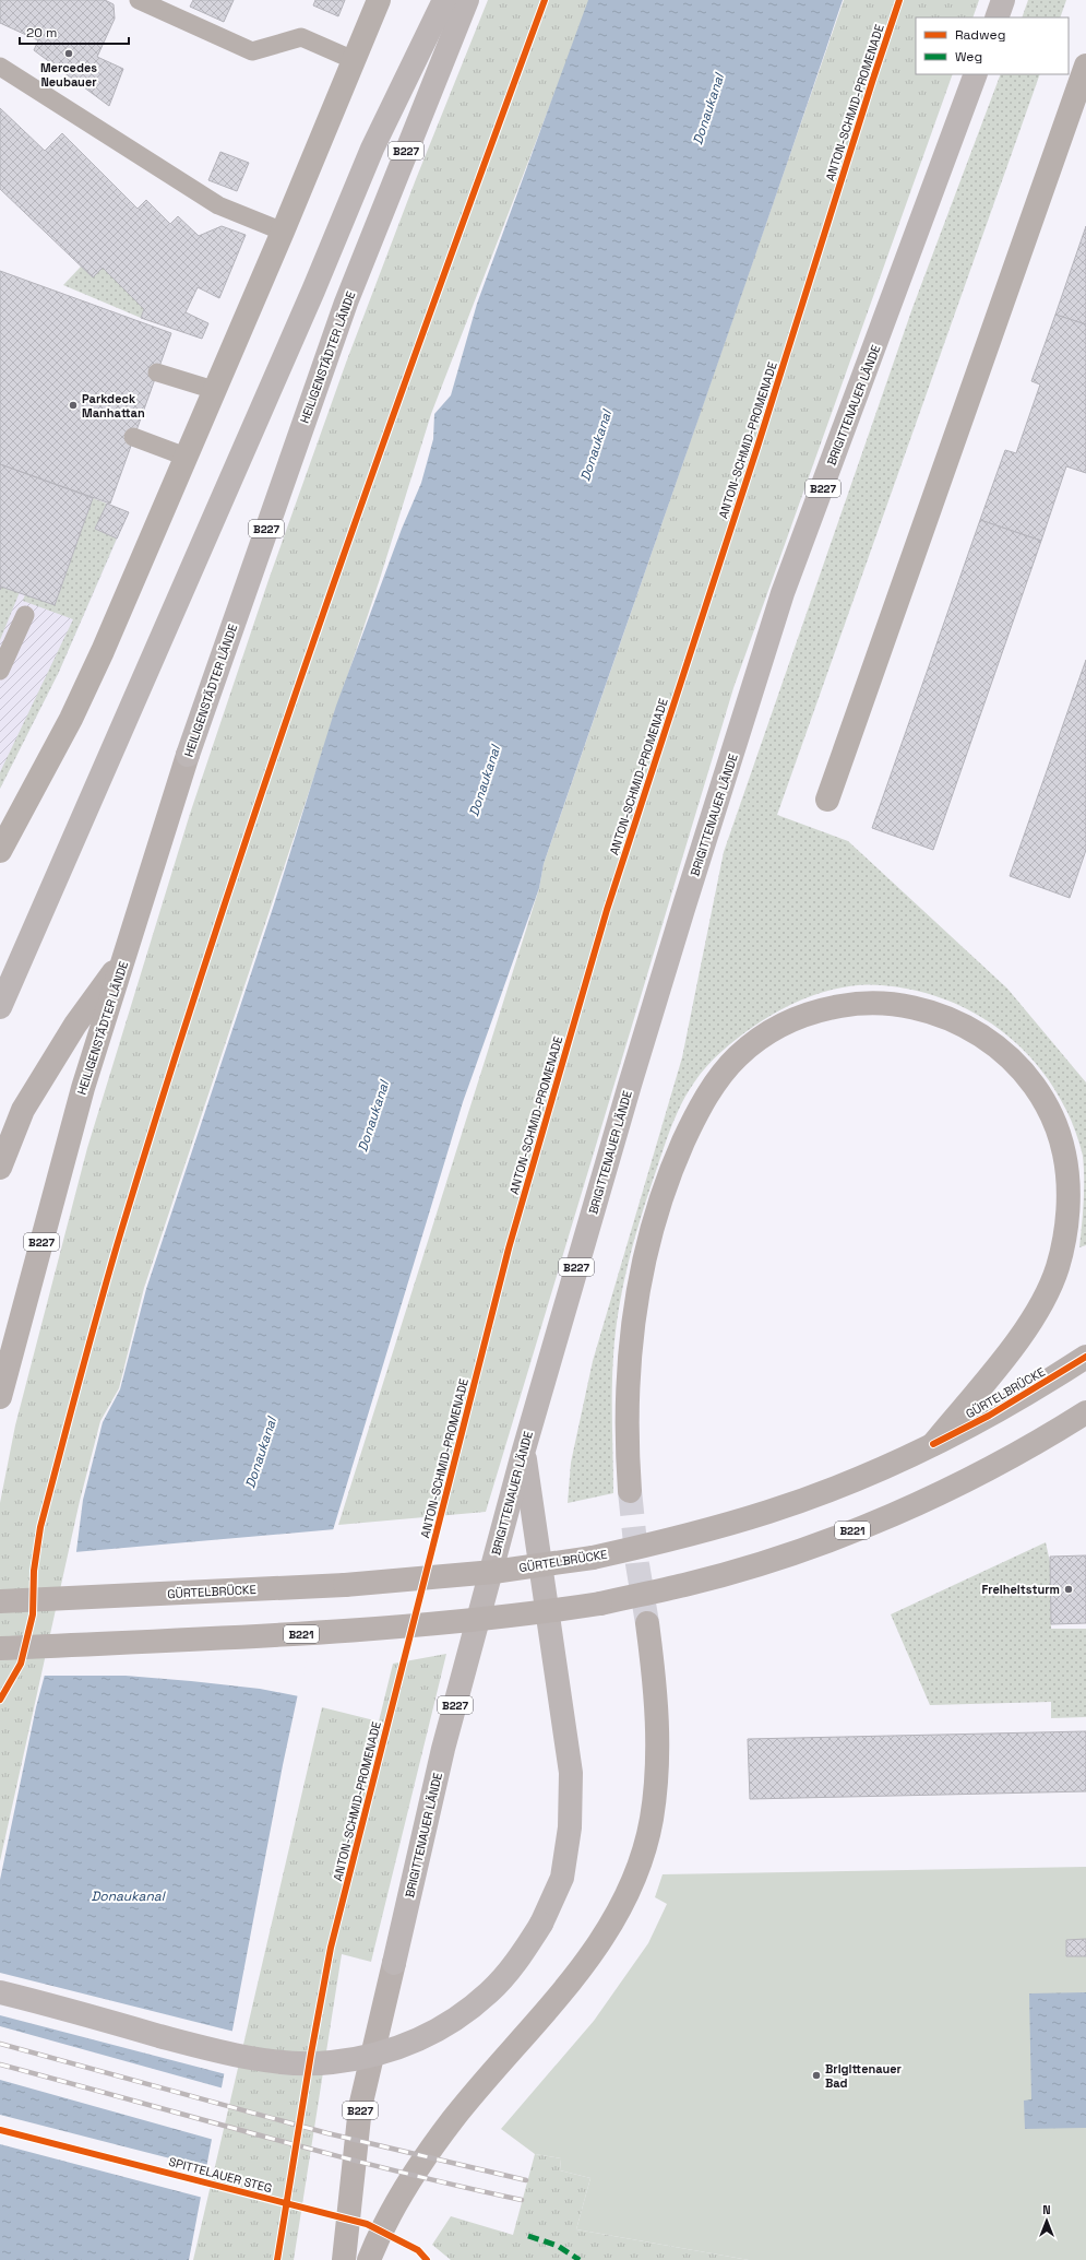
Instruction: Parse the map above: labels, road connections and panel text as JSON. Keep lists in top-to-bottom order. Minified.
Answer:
{"streets":{"highway":["B227","HEILIGENSTÄDTER LÄNDE","BRIGITTENAUER LÄNDE"],"main road":["GÜRTELBRÜCKE","B221"],"cycle path":["ANTON-SCHMID-PROMENADE","SPITTELAUER STEG"]},"water":["Donaukanal"],"places":["Mercedes Neubauer","Parkdeck Manhattan","Freiheitsturm","Brigittenauer Bad"],"legend":["Radweg","Weg"],"scale_bar":"20 m","north":"top"}
